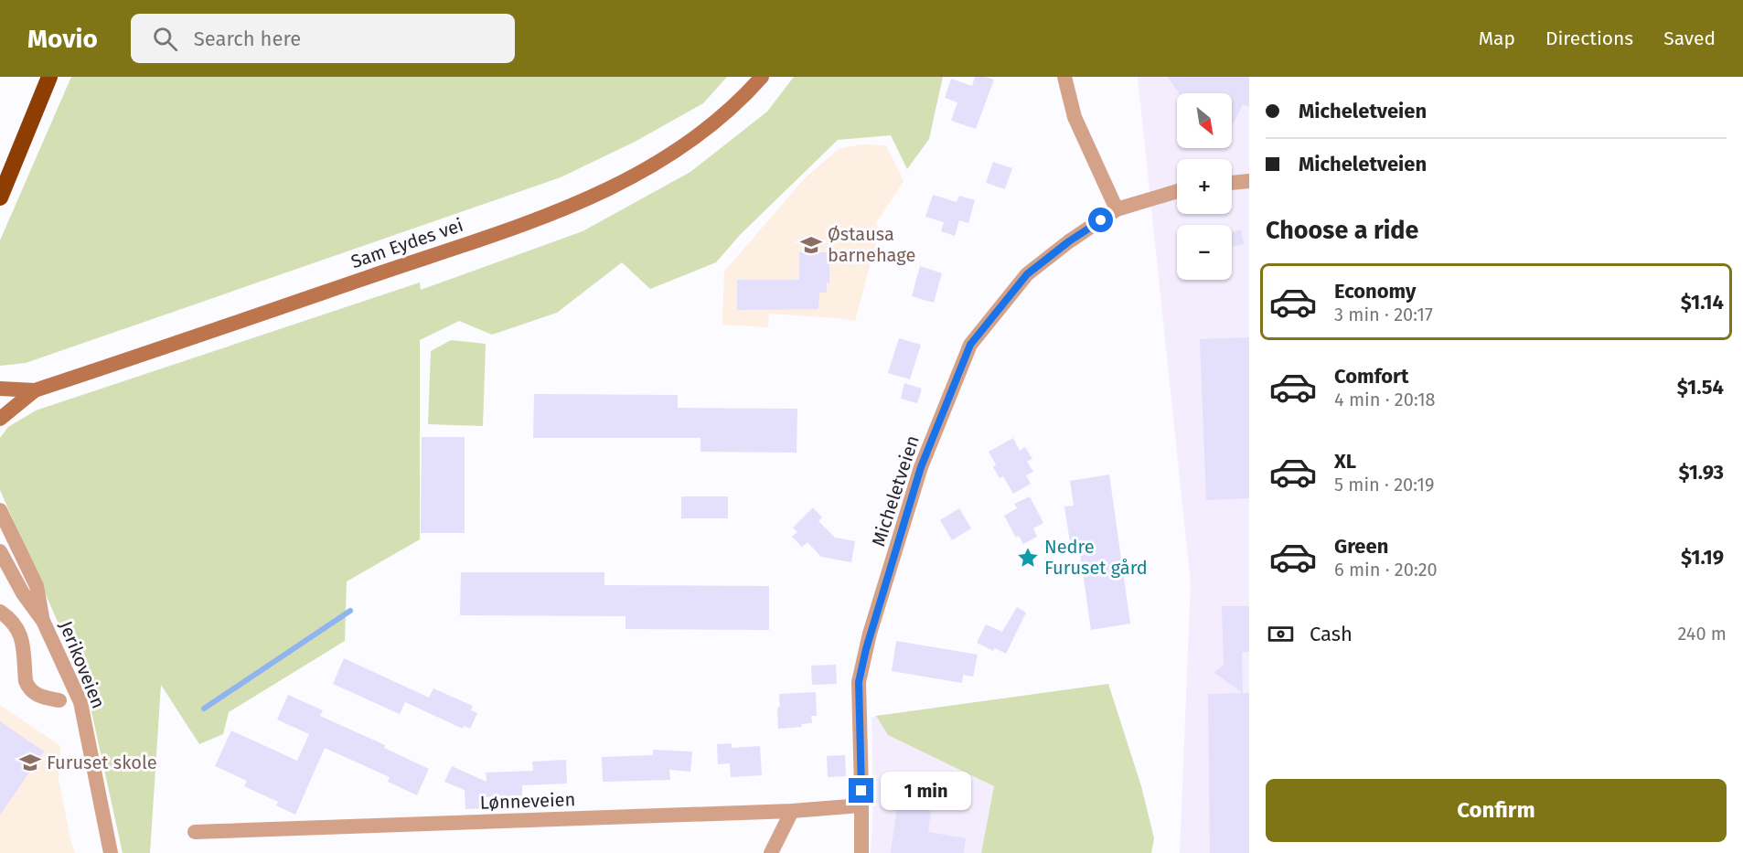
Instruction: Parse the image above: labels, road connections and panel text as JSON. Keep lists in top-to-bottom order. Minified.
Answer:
{"streets":{"main road":["Sam Eydes vei"],"street":["Micheletveien","Jerikoveien","Lønneveien"]},"crossings":[["Micheletveien","Lønneveien"]],"places":{"school or university":["Østausa barnehage","Furuset skole"],"place":["Nedre Furuset gård"]},"north":"bottom right","page":{"header":"Movio","search":"Search here","nav":["Map","Directions","Saved"],"banner":["Micheletveien","Micheletveien"],"map_buttons":["+","−"],"heading":"Choose a ride","list":[{"name":"Economy","note":"3 min · 20:17","value":"$1.14"},{"name":"Comfort","note":"4 min · 20:18","value":"$1.54"},{"name":"XL","note":"5 min · 20:19","value":"$1.93"},{"name":"Green","note":"6 min · 20:20","value":"$1.19"}],"pay":["Cash","240 m"],"buttons":"Confirm","bubble":"1 min"}}
